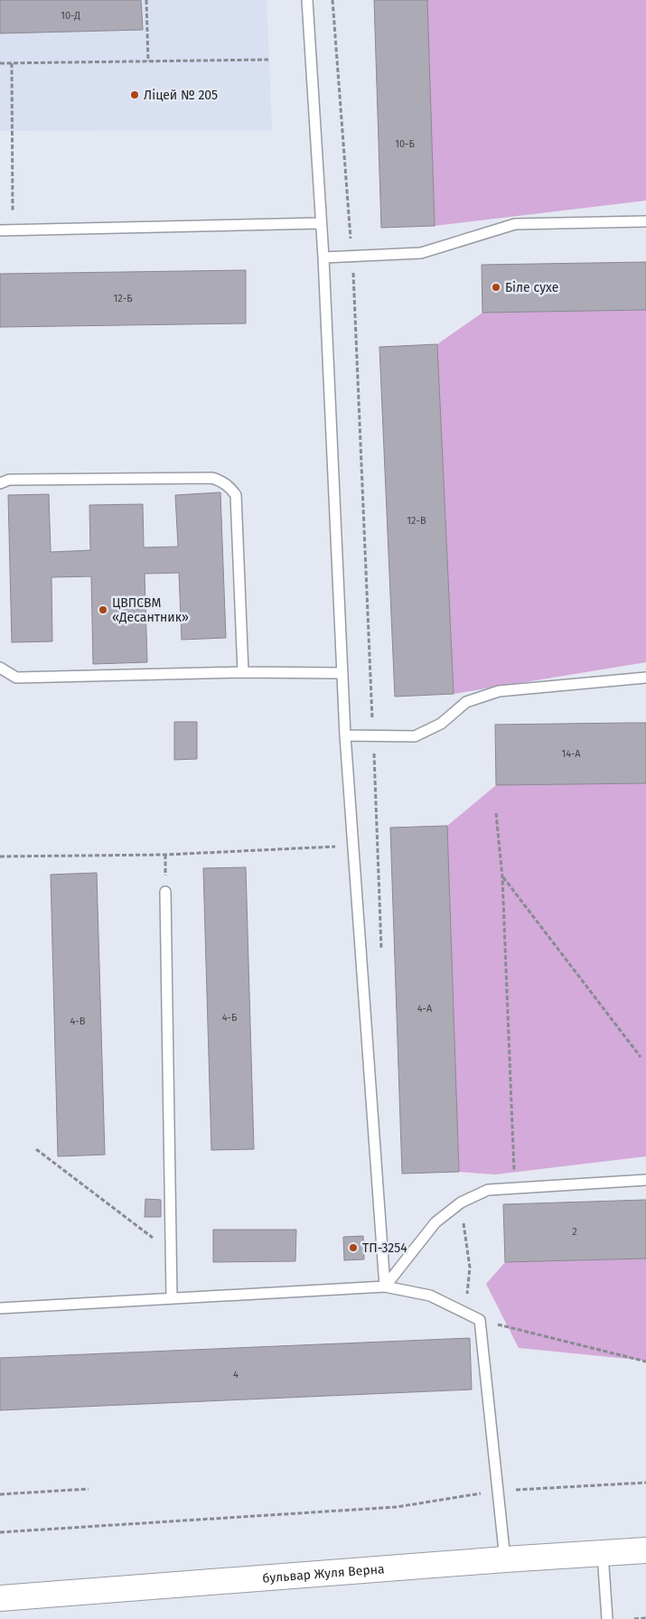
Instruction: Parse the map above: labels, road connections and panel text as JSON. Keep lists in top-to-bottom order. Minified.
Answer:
{"streets":{"street":["бульвар Жуля Верна"]},"places":["Ліцей № 205","Біле сухе","ЦВПСВМ «Десантник»","ТП-3254"],"house_numbers":["10-Д","10-Б","12-Б","12-В","14-А","4-А","4-Б","4-В","2","4"]}
